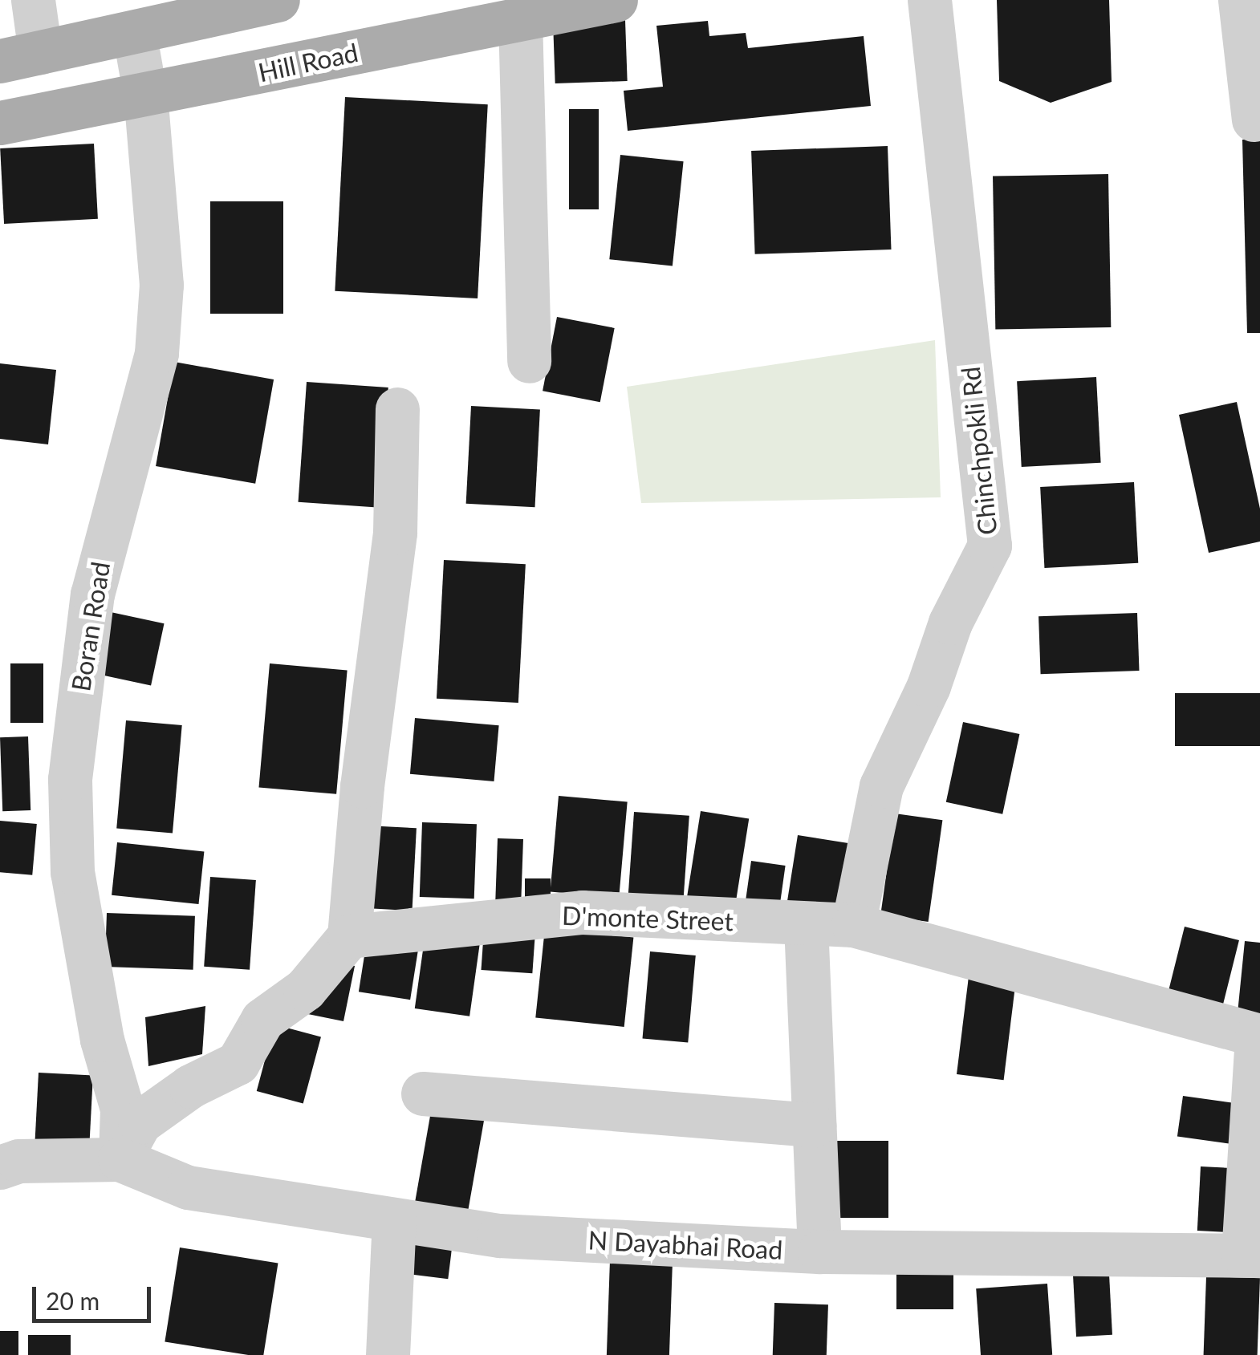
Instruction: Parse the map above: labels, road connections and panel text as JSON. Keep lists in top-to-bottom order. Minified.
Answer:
{"streets":{"main road":["Hill Road"],"street":["Chinchpokli Rd","Boran Road","D'monte Street","N Dayabhai Road"]},"crossings":[["Hill Road","Boran Road"],["Chinchpokli Rd","D'monte Street"],["Boran Road","N Dayabhai Road"]],"scale_bar":"20 m"}
